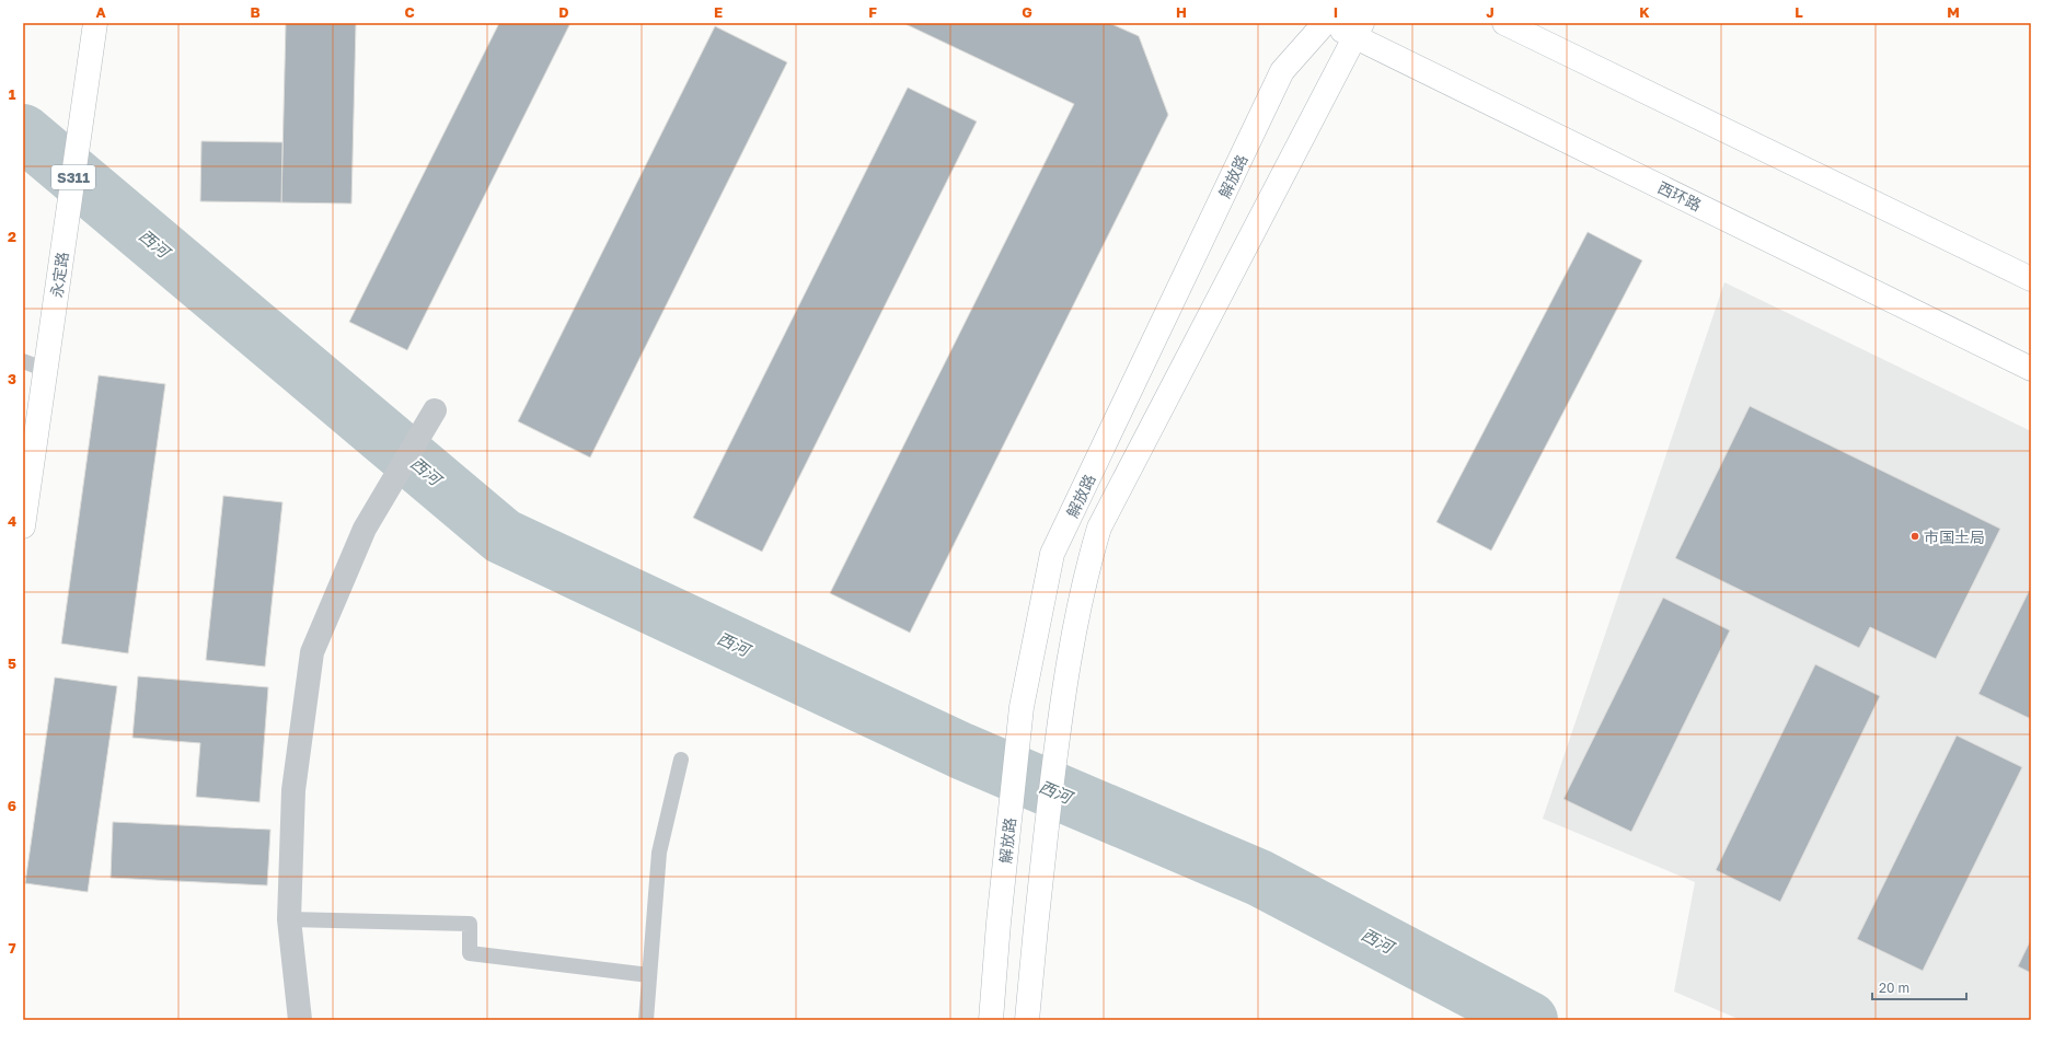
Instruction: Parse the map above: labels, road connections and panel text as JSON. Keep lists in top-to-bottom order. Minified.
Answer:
{"streets":{"street":["解放路","S311","西环路","永定路"]},"crossings":[["解放路","西环路"]],"water":["西河"],"places":["市国土局"],"scale_bar":"20 m","grid":{"columns":["A","B","C","D","E","F","G","H","I","J","K","L","M"],"rows":["1","2","3","4","5","6","7"]}}
